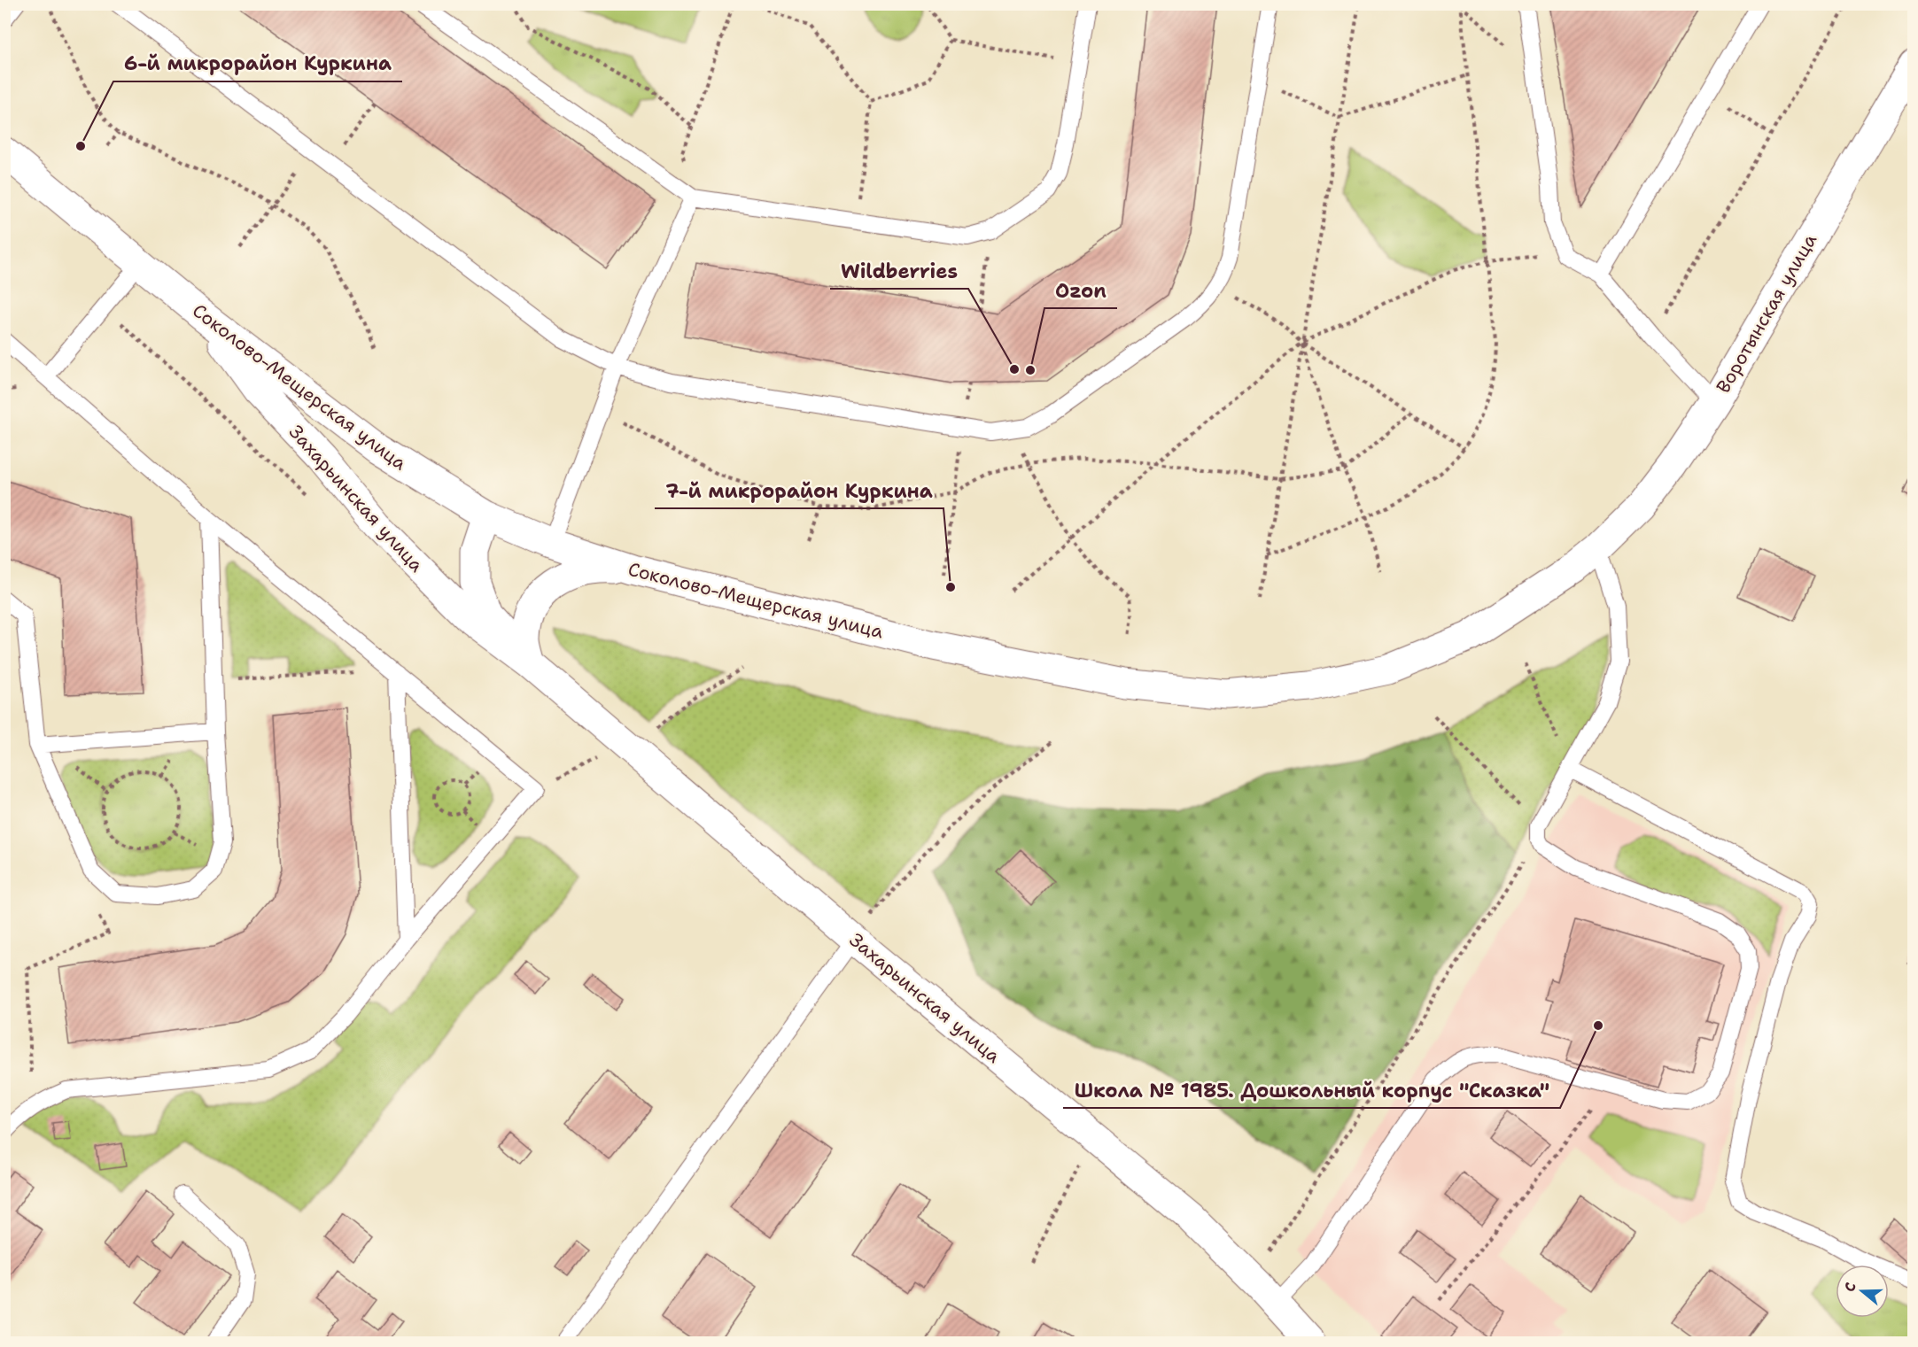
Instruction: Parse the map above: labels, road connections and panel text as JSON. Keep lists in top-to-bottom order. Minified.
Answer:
{"streets":{"street":["Воротынская улица","Соколово-Мещерская улица","Захарьинская улица"]},"crossings":[["Воротынская улица","Соколово-Мещерская улица"],["Соколово-Мещерская улица","Захарьинская улица"]],"places":["6-й микрорайон Куркина","Wildberries","Ozon","7-й микрорайон Куркина","Школа № 1985. Дошкольный корпус \"Сказка\""],"north":"left"}
